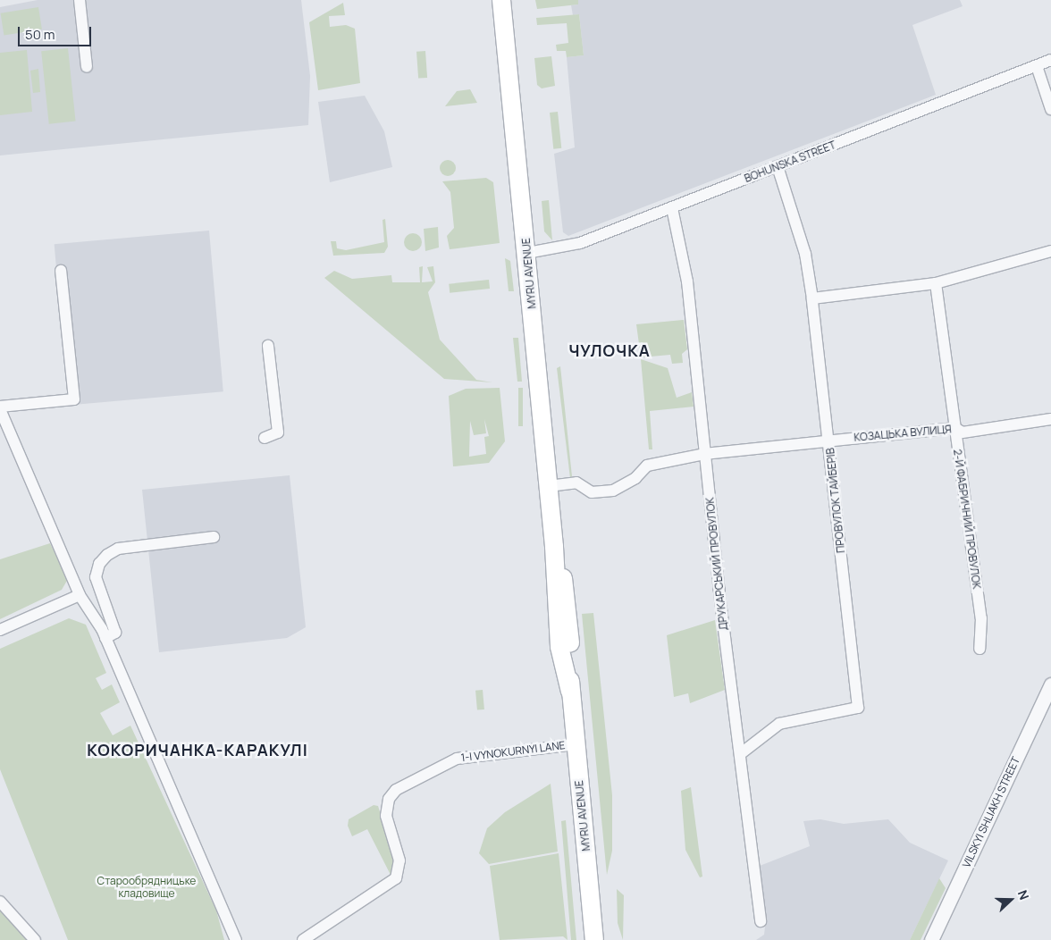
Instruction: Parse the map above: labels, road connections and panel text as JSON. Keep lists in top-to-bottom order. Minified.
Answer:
{"streets":{"main road":["MYRU AVENUE"],"street":["BOHUNSKA STREET","КОЗАЦЬКА ВУЛИЦЯ","ПРОВУЛОК ТАЙБЕРІВ","2-Й ФАБРИЧНИЙ ПРОВУЛОК","ДРУКАРСЬКИЙ ПРОВУЛОК","1-I VYNOKURNYI LANE","VILSKYI SHLIAKH STREET"]},"crossings":[["BOHUNSKA STREET","MYRU AVENUE"],["BOHUNSKA STREET","ПРОВУЛОК ТАЙБЕРІВ"],["BOHUNSKA STREET","ДРУКАРСЬКИЙ ПРОВУЛОК"],["MYRU AVENUE","КОЗАЦЬКА ВУЛИЦЯ"],["MYRU AVENUE","1-I VYNOKURNYI LANE"],["КОЗАЦЬКА ВУЛИЦЯ","ПРОВУЛОК ТАЙБЕРІВ"],["КОЗАЦЬКА ВУЛИЦЯ","2-Й ФАБРИЧНИЙ ПРОВУЛОК"],["КОЗАЦЬКА ВУЛИЦЯ","ДРУКАРСЬКИЙ ПРОВУЛОК"],["ПРОВУЛОК ТАЙБЕРІВ","ДРУКАРСЬКИЙ ПРОВУЛОК"]],"districts":["ЧУЛОЧКА","КОКОРИЧАНКА-КАРАКУЛІ"],"parks":["Старообрядницьке кладовище"],"scale_bar":"50 m","north":"right"}
